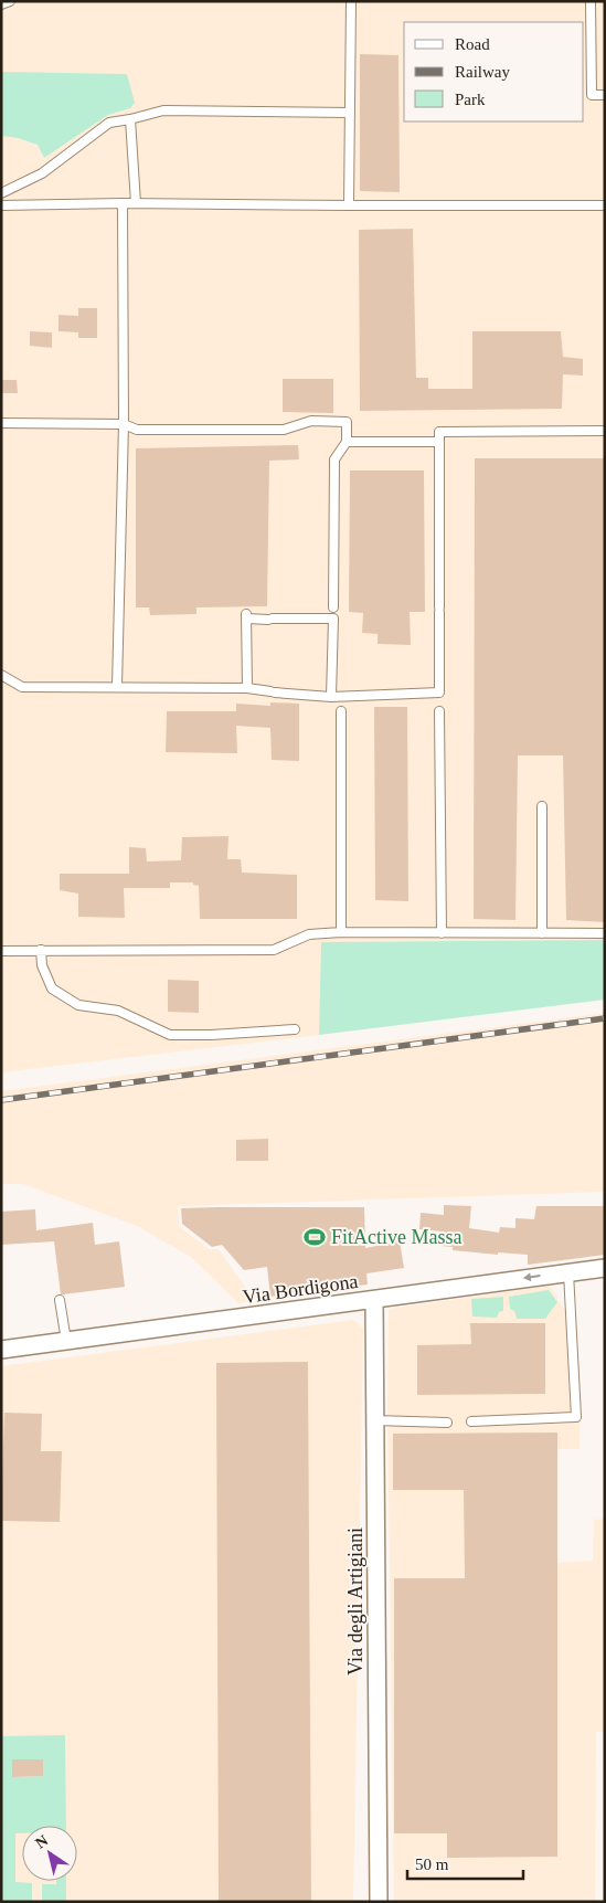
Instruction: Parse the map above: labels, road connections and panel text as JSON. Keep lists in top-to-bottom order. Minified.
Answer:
{"streets":{"street":["Via Bordigona","Via degli Artigiani"]},"crossings":[["Via Bordigona","Via degli Artigiani"]],"places":{"sports":["FitActive Massa"]},"legend":["Road","Railway","Park"],"scale_bar":"50 m","north":"top left"}
